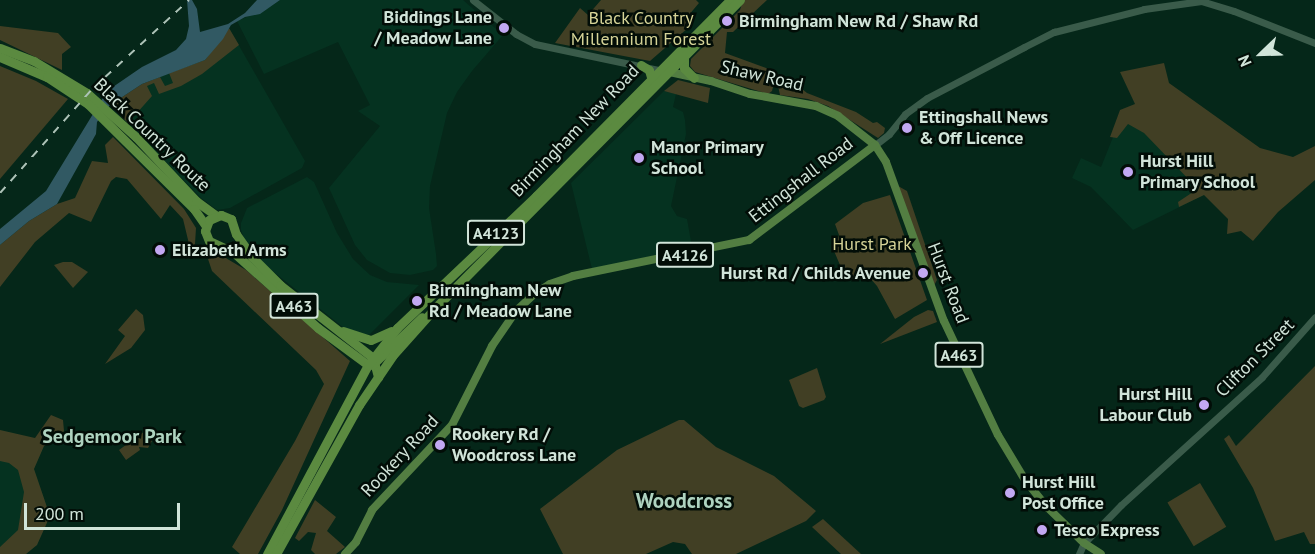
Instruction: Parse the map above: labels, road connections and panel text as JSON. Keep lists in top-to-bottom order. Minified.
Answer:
{"streets":{"highway":["Birmingham New Road","Black Country Route","A4123","A463"],"main road":["Shaw Road","Ettingshall Road","A4126","Hurst Road","Rookery Road"],"street":["Clifton Street"]},"crossings":[["Shaw Road","Birmingham New Road"],["Shaw Road","Ettingshall Road"],["Shaw Road","Hurst Road"],["Birmingham New Road","Black Country Route"],["Birmingham New Road","A4123"],["Birmingham New Road","A463"],["Black Country Route","A4123"],["Black Country Route","A463"],["Ettingshall Road","Hurst Road"],["Ettingshall Road","Rookery Road"],["Hurst Road","A463"],["Hurst Road","Clifton Street"],["A463","Clifton Street"]],"districts":["Sedgemoor Park","Woodcross"],"parks":["Black Country Millennium Forest","Hurst Park"],"places":["Birmingham New Rd / Shaw Rd","Biddings Lane / Meadow Lane","Ettingshall News & Off Licence","Manor Primary School","Hurst Hill Primary School","Elizabeth Arms","Hurst Rd / Childs Avenue","Birmingham New Rd / Meadow Lane","Hurst Hill Labour Club","Rookery Rd / Woodcross Lane","Hurst Hill Post Office","Tesco Express"],"scale_bar":"200 m","north":"bottom left"}
